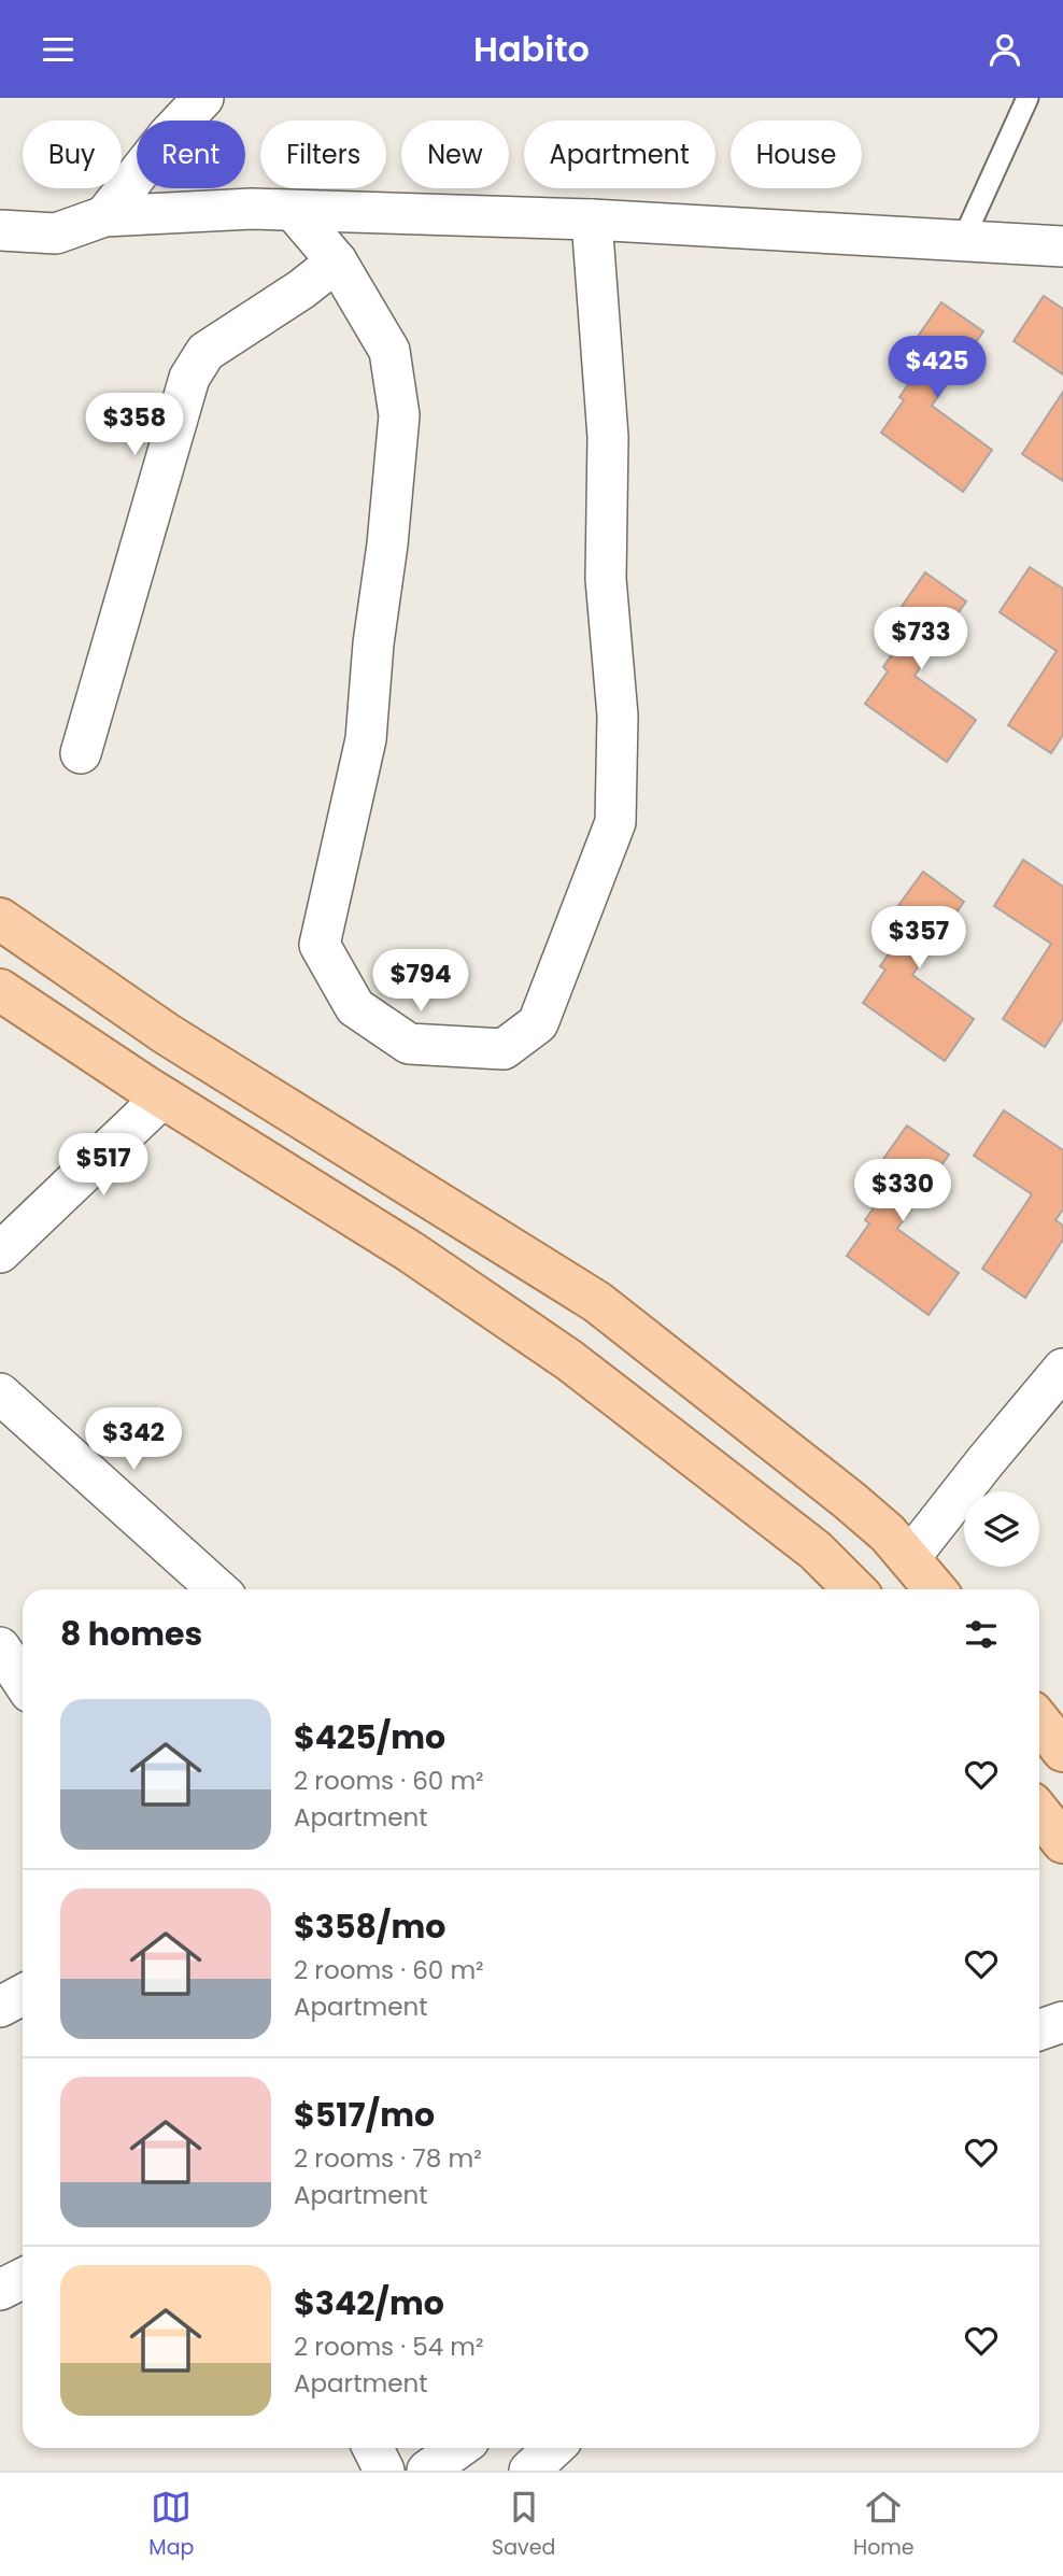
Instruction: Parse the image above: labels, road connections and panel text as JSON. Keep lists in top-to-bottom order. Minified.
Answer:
{"page":{"header":"Habito","chip":["Buy","Rent","Filters","New","Apartment","House"],"price":["$425","$358","$733","$357","$794","$517","$330","$342"],"heading":"8 homes","list":[{"name":"$425/mo","note":"2 rooms · 60 m² · Apartment"},{"name":"$358/mo","note":"2 rooms · 60 m² · Apartment"},{"name":"$517/mo","note":"2 rooms · 78 m² · Apartment"},{"name":"$342/mo","note":"2 rooms · 54 m² · Apartment"}],"tabs":["Map","Saved","Home"]}}
